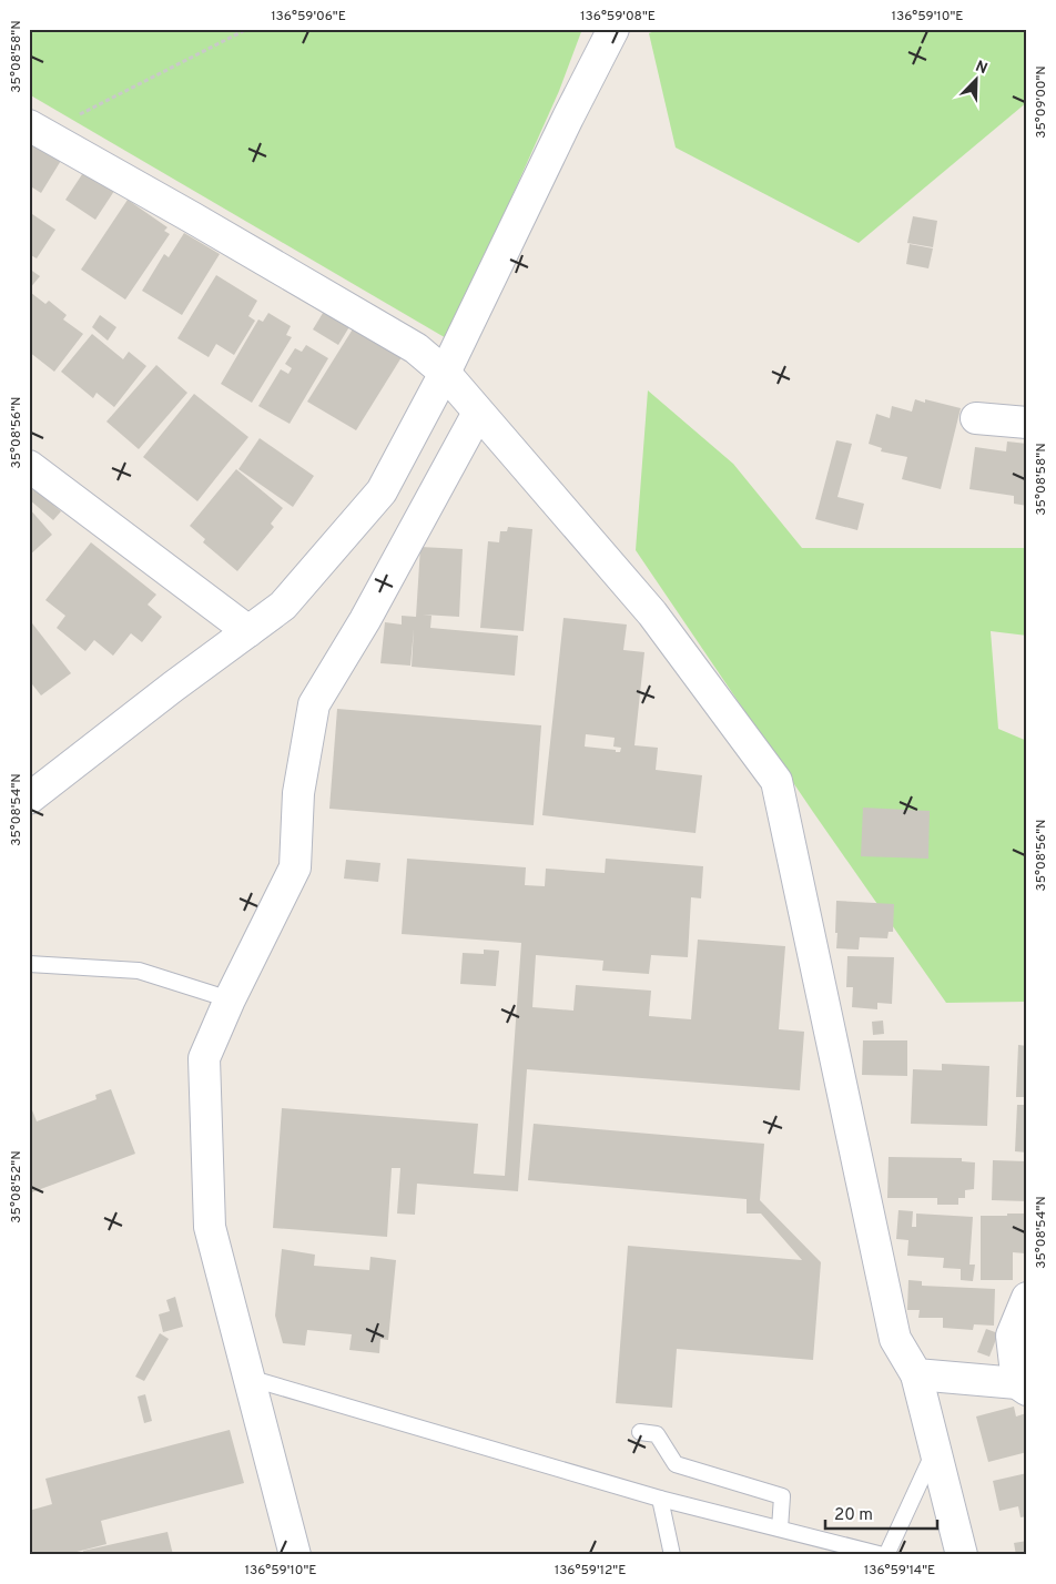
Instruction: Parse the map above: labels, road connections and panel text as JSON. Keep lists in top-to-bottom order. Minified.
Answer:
{"scale_bar":"20 m","north":"top right","coordinates":["136°59'06\"E","136°59'08\"E","136°59'10\"E","35°08'58\"N","35°09'00\"N","35°08'56\"N","35°08'54\"N","35°08'52\"N","136°59'12\"E","136°59'14\"E"]}
